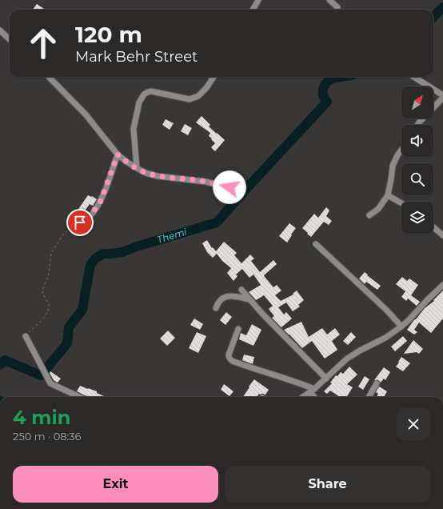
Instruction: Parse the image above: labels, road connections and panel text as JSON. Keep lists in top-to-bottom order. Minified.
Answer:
{"water":["Themi"],"north":"top right","page":{"turn":["120 m","Mark Behr Street"],"heading":["4 min","250 m · 08:36"],"buttons":["Exit","Share"]}}
